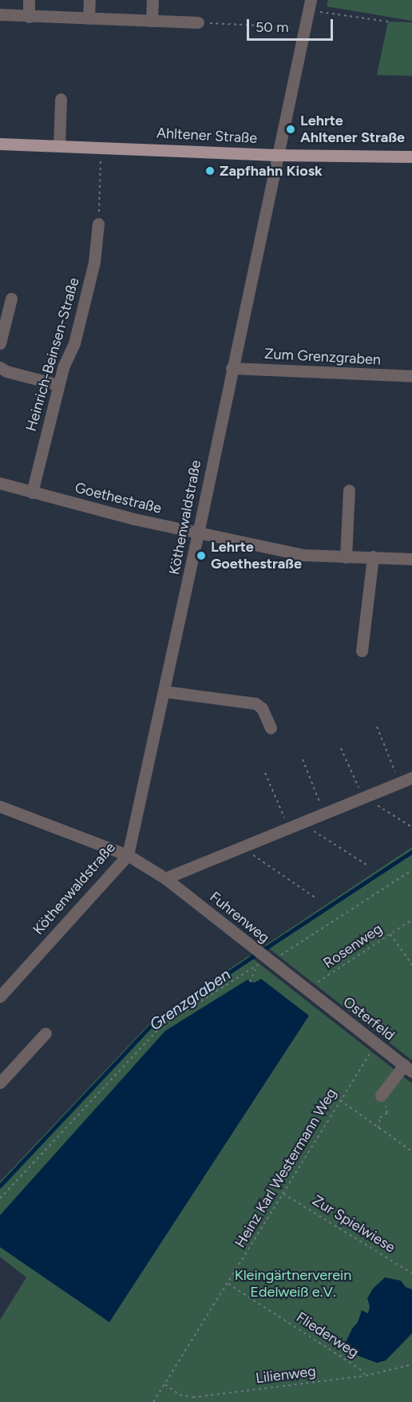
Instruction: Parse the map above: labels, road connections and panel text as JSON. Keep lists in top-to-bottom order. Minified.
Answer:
{"streets":{"main road":["Ahltener Straße"],"street":["Heinrich-Beinsen-Straße","Zum Grenzgraben","Goethestraße","Köthenwaldstraße","Fuhrenweg","Osterfeld"],"path":["Rosenweg","Heinz Karl Westermann Weg","Zur Spielwiese","Fliederweg","Lilienweg"]},"crossings":[["Ahltener Straße","Köthenwaldstraße"],["Heinrich-Beinsen-Straße","Goethestraße"],["Zum Grenzgraben","Köthenwaldstraße"],["Goethestraße","Köthenwaldstraße"],["Köthenwaldstraße","Fuhrenweg"],["Fuhrenweg","Rosenweg"],["Fuhrenweg","Osterfeld"],["Osterfeld","Heinz Karl Westermann Weg"],["Heinz Karl Westermann Weg","Zur Spielwiese"],["Heinz Karl Westermann Weg","Fliederweg"],["Heinz Karl Westermann Weg","Lilienweg"],["Fliederweg","Lilienweg"]],"water":["Grenzgraben"],"parks":["Kleingärtnerverein Edelweiß e.V."],"places":["Lehrte Ahltener Straße","Zapfhahn Kiosk","Lehrte Goethestraße"],"scale_bar":"50 m"}
